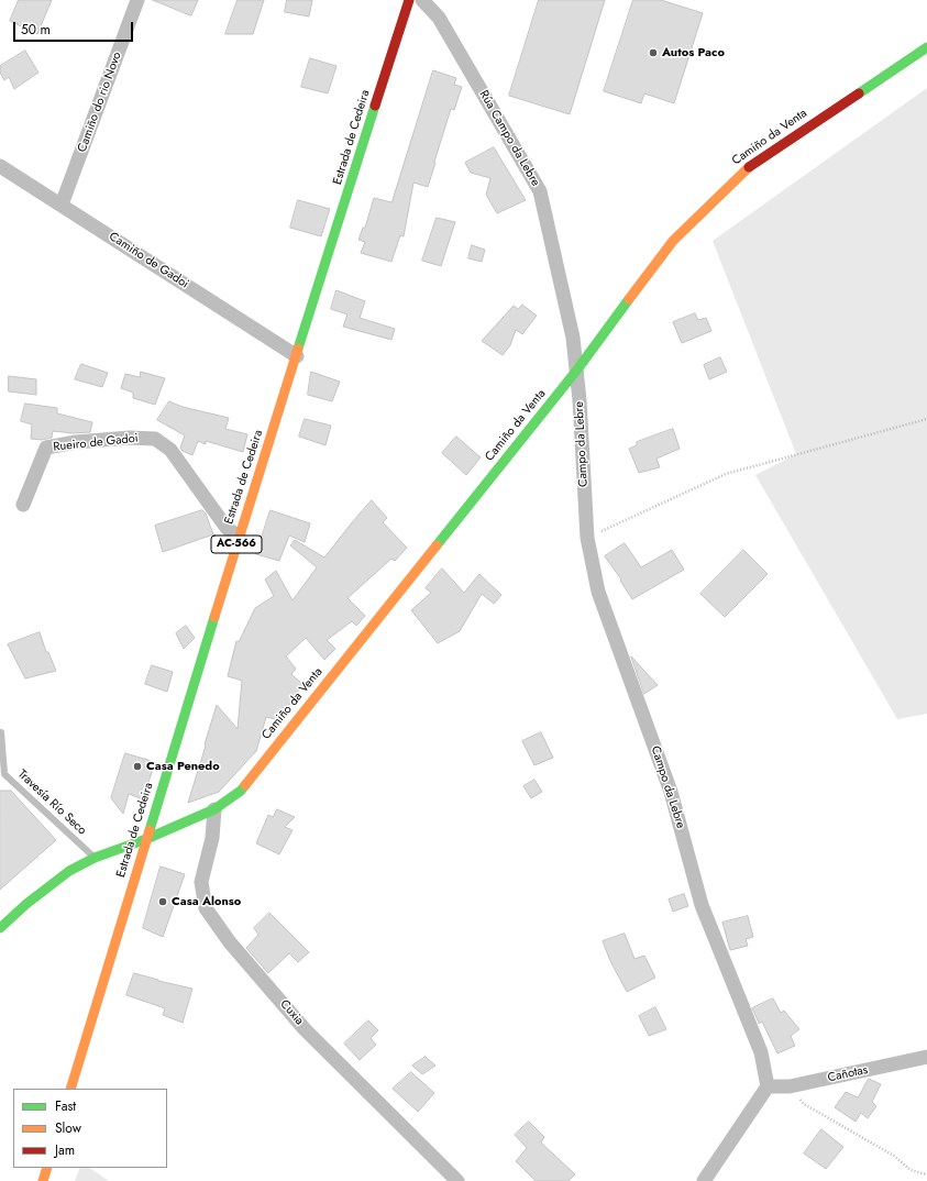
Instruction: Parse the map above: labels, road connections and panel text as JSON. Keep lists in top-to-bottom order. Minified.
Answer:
{"streets":{"street":["Camiño do rio Novo","Estrada de Cedeira","Camiño da Venta","Rúa Campo da Lebre","Camiño de Gadoi","Rueiro de Gadoi","Campo da Lebre","AC-566","Cuxia","Cañotas"],"lane":["Travesía Río Seco"]},"crossings":[["Camiño do rio Novo","Camiño de Gadoi"],["Estrada de Cedeira","Camiño da Venta"],["Estrada de Cedeira","Camiño de Gadoi"],["Estrada de Cedeira","Rueiro de Gadoi"],["Camiño da Venta","Rúa Campo da Lebre"],["Camiño da Venta","Campo da Lebre"],["Camiño da Venta","Travesía Río Seco"],["Camiño da Venta","Cuxia"],["Rúa Campo da Lebre","Campo da Lebre"],["Campo da Lebre","Cañotas"]],"places":["Autos Paco","Casa Penedo","Casa Alonso"],"legend":["Fast","Slow","Jam"],"scale_bar":"50 m"}
